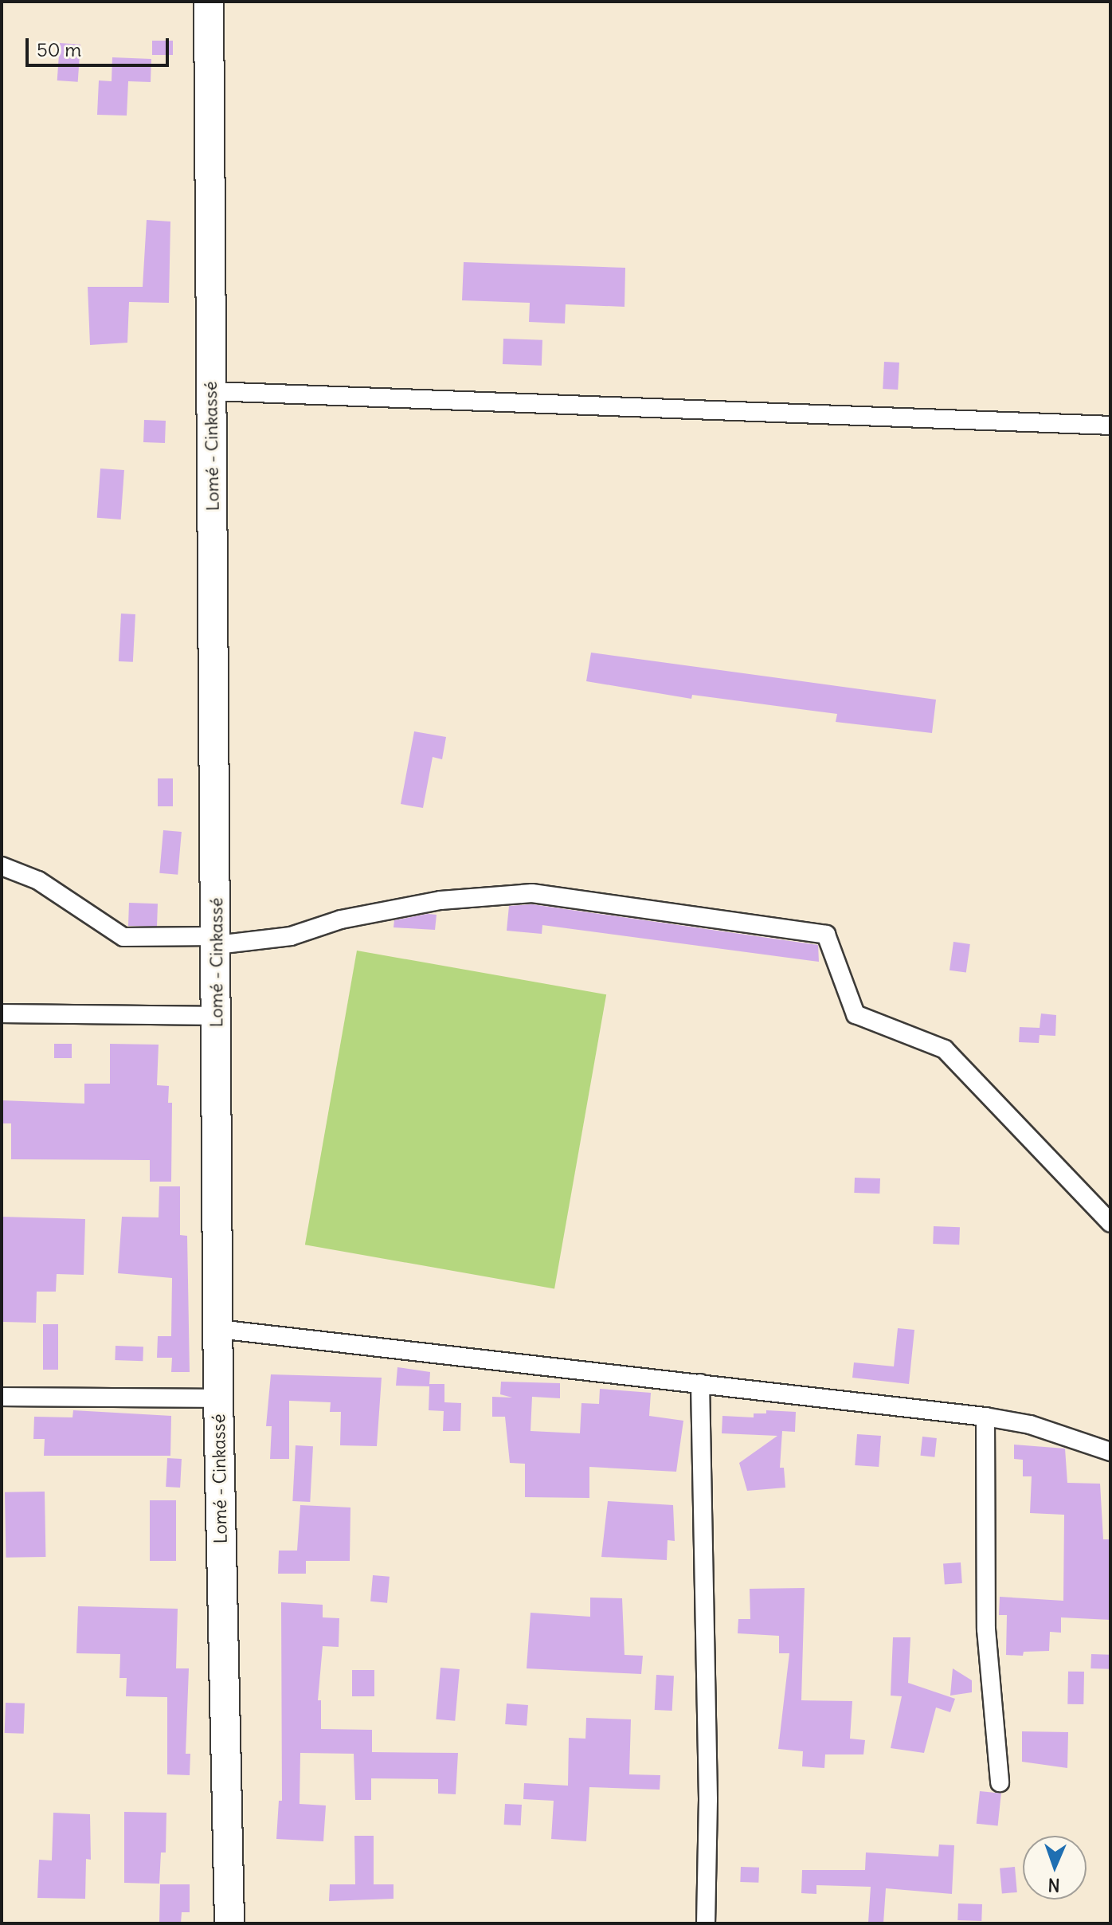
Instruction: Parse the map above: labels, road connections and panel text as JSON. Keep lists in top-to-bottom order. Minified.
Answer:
{"streets":{"highway":["Lomé - Cinkassé"]},"scale_bar":"50 m","north":"bottom"}
